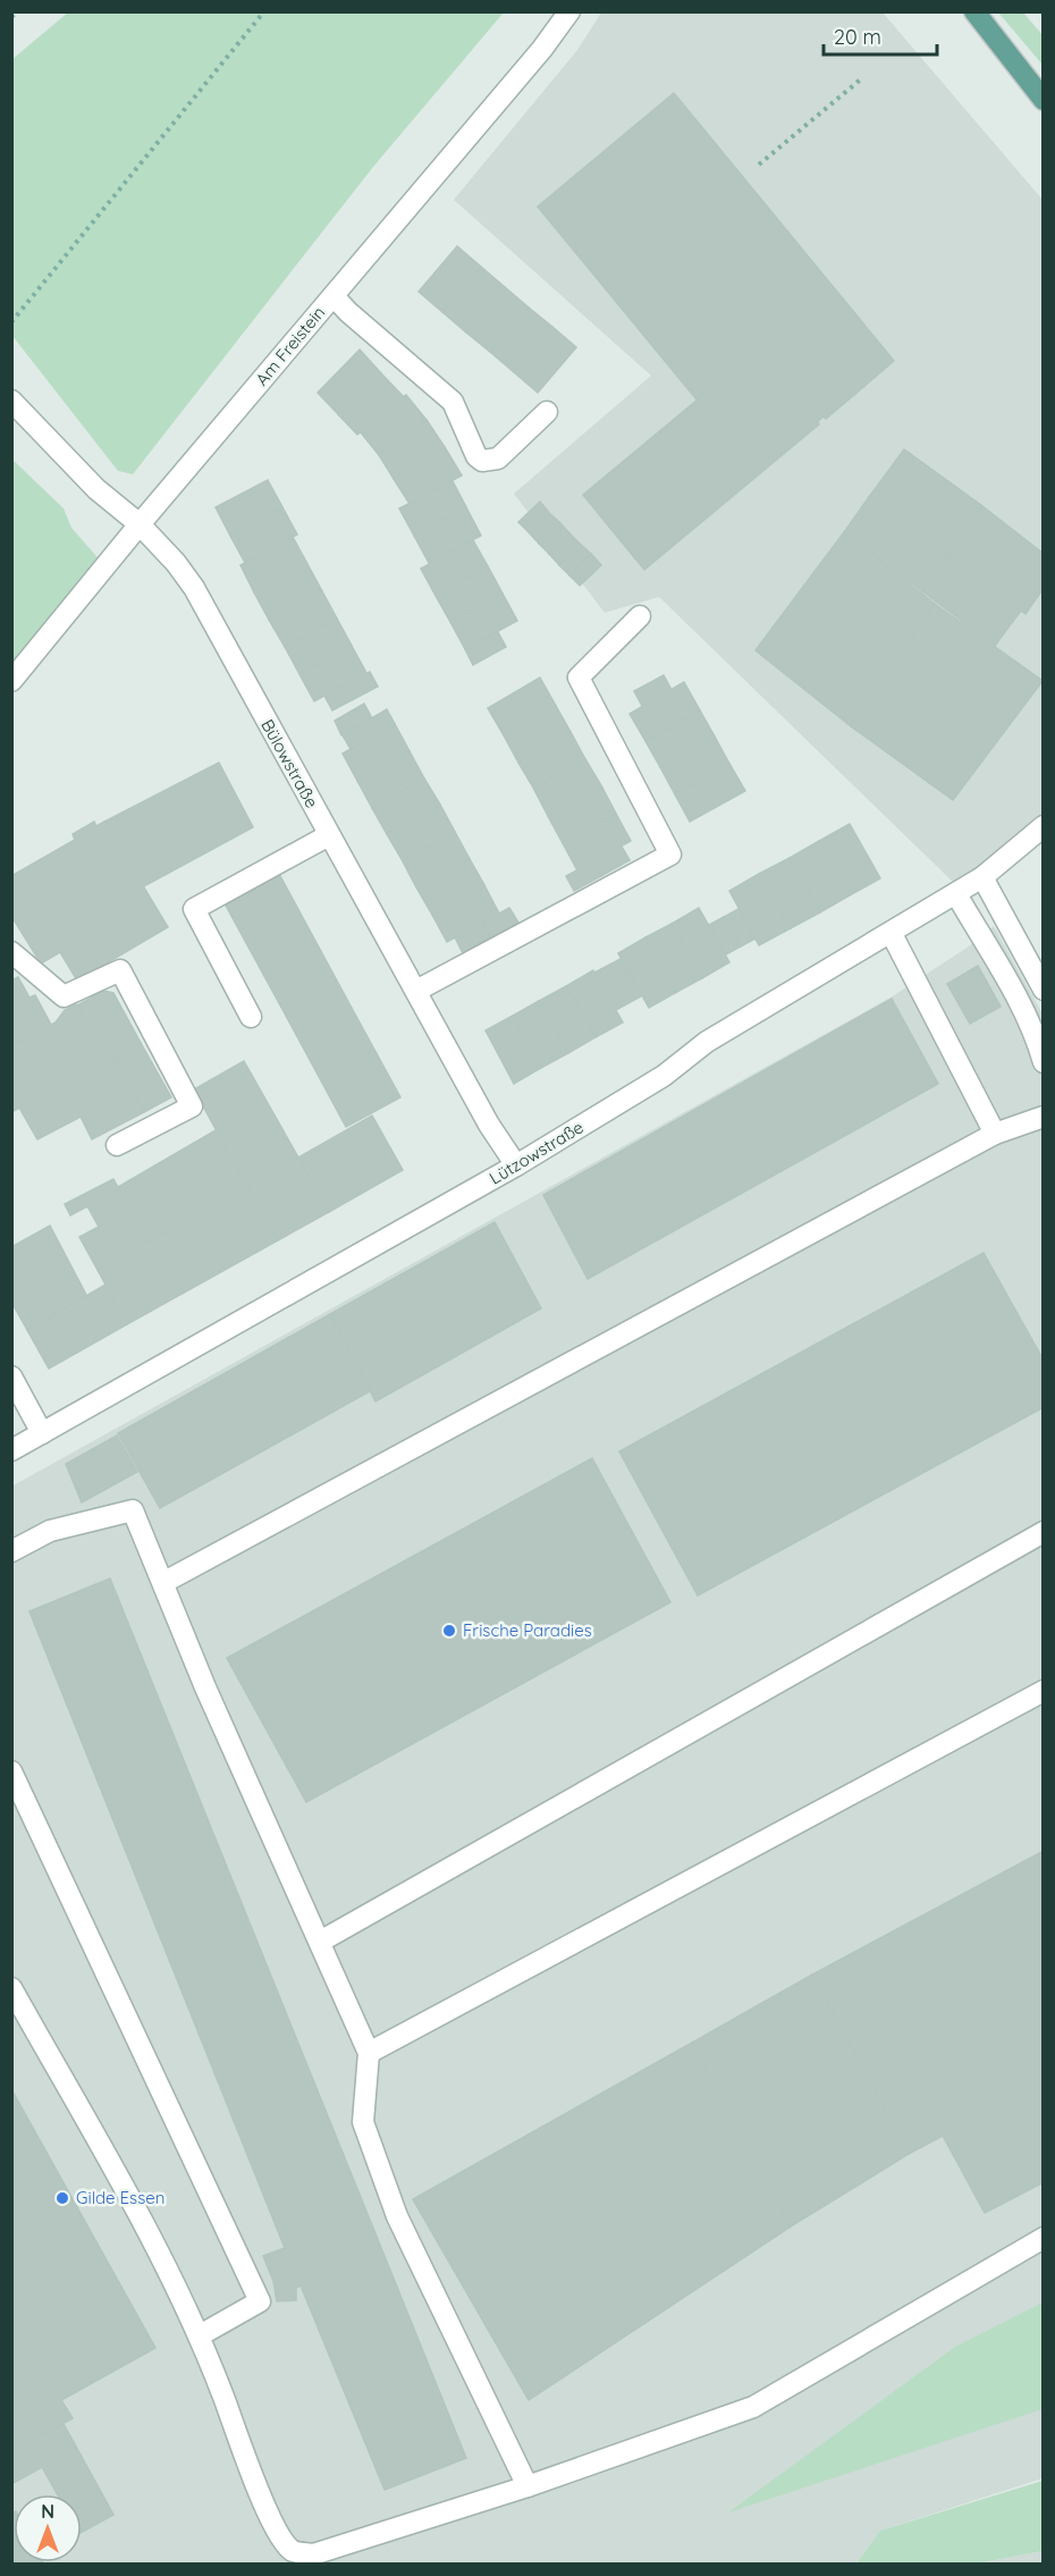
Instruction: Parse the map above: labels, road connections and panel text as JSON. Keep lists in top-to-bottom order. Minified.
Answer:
{"streets":{"street":["Am Freistein","Bülowstraße","Lützowstraße"]},"crossings":[["Am Freistein","Bülowstraße"],["Bülowstraße","Lützowstraße"]],"places":["Frische Paradies","Gilde Essen"],"scale_bar":"20 m","north":"top"}
